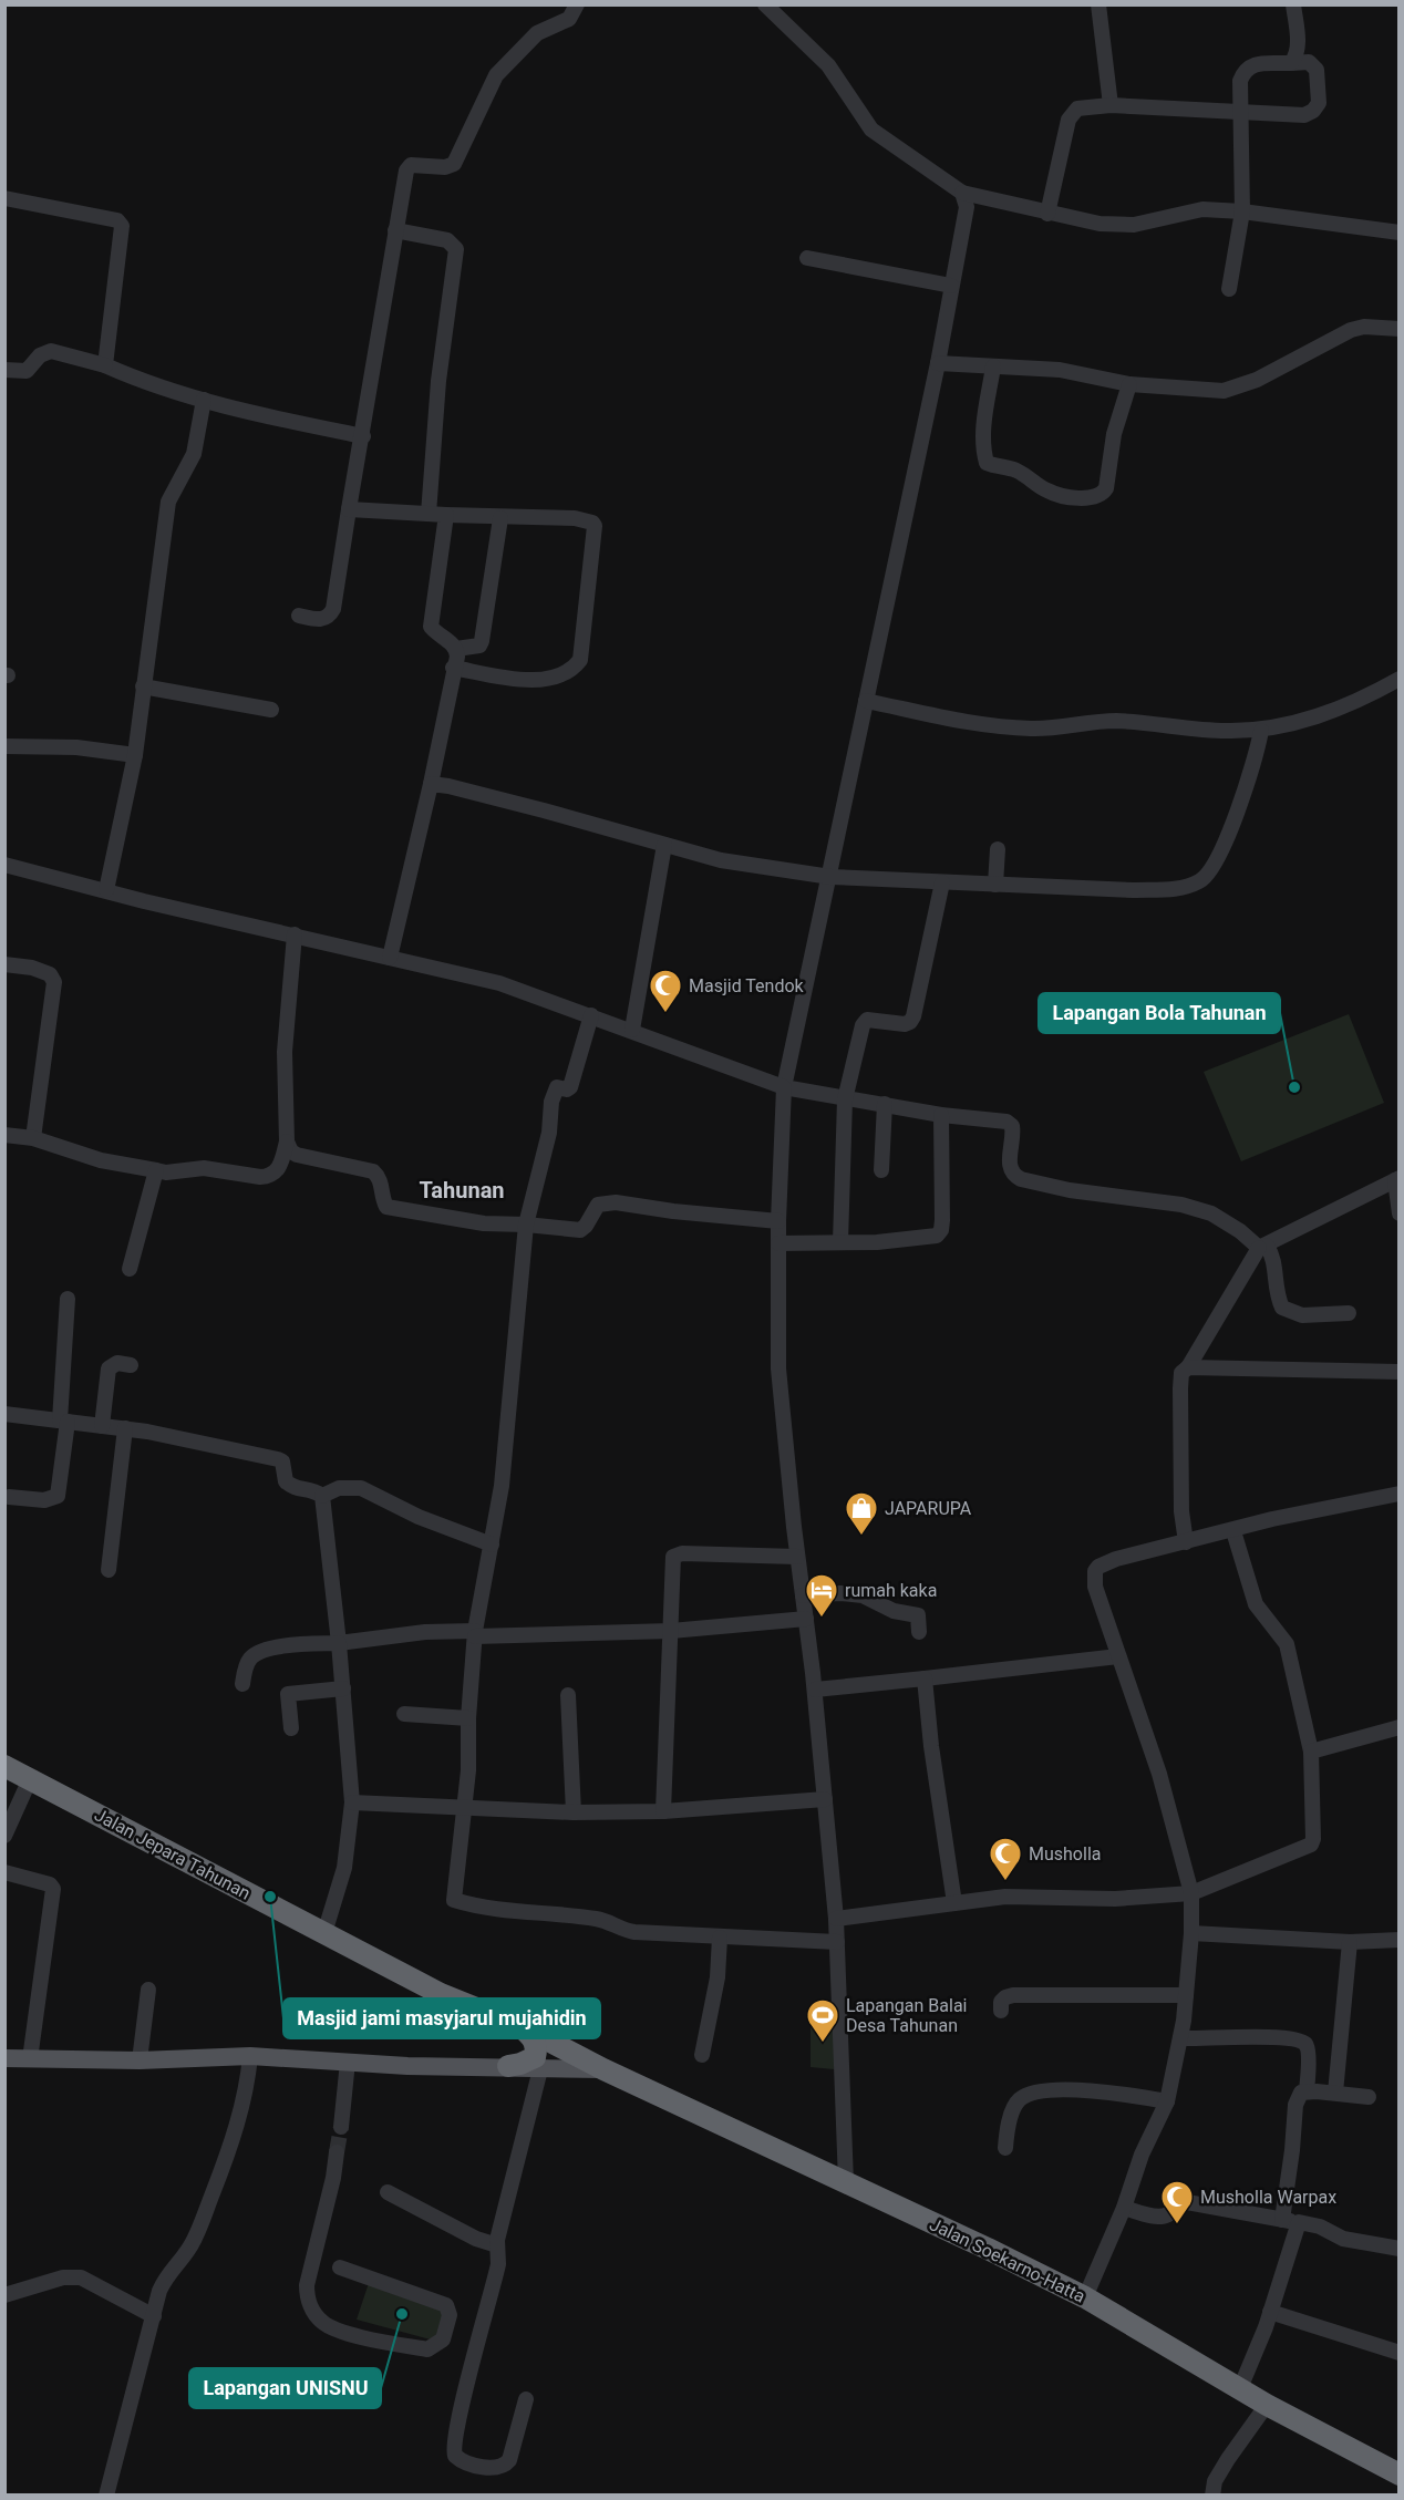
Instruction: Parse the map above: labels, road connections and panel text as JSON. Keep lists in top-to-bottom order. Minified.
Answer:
{"streets":{"highway":["Jalan Jepara Tahunan","Jalan Soekarno-Hatta"]},"crossings":[["Jalan Jepara Tahunan","Jalan Soekarno-Hatta"]],"districts":["Tahunan"],"places":{"mosque":["Masjid Tendok","Musholla","Musholla Warpax"],"other":["Lapangan Bola Tahunan","Masjid jami masyjarul mujahidin","Lapangan UNISNU"],"shop":["JAPARUPA"],"hotel":["rumah kaka"],"sports":["Lapangan Balai Desa Tahunan"]}}
